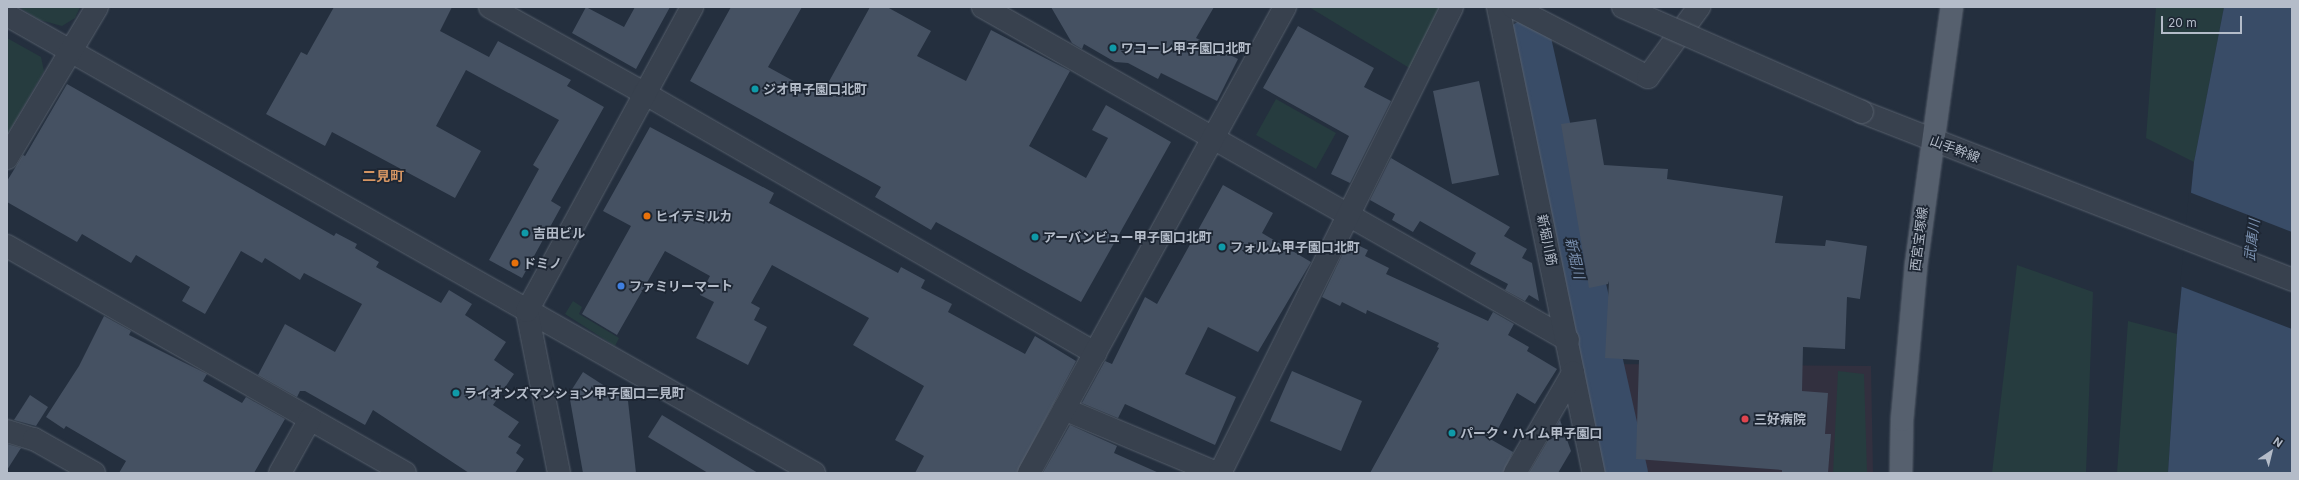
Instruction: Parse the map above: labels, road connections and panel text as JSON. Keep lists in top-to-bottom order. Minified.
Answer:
{"streets":{"main road":["西宮宝塚線"],"street":["山手幹線","新堀川筋"]},"crossings":[["山手幹線","西宮宝塚線"]],"districts":["二見町"],"water":["武庫川","新堀川"],"places":["ワコーレ甲子園口北町","ジオ甲子園口北町","ヒイテミルカ","吉田ビル","アーバンビュー甲子園口北町","フォルム甲子園口北町","ドミノ","ファミリーマート","ライオンズマンション甲子園口二見町","三好病院","パーク・ハイム甲子園口"],"scale_bar":"20 m","north":"top right"}
